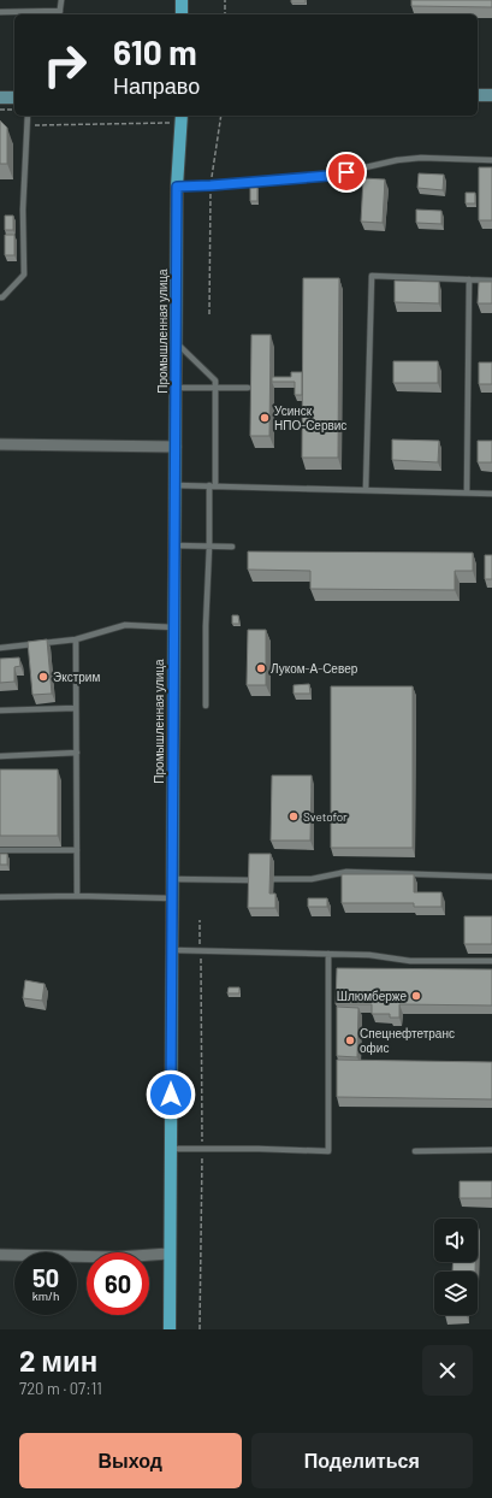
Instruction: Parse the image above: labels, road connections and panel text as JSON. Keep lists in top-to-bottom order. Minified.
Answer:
{"streets":{"main road":["Промышленная улица"]},"places":["Усинск НПО-Сервис","Луком-А-Север","Экстрим","Svetofor","Шлюмберже","Спецнефтетранс офис"],"page":{"turn":["610 m","Направо"],"speed":"50 km/h","limit":"60","heading":["2 мин","720 m · 07:11"],"buttons":["Выход","Поделиться"]}}
